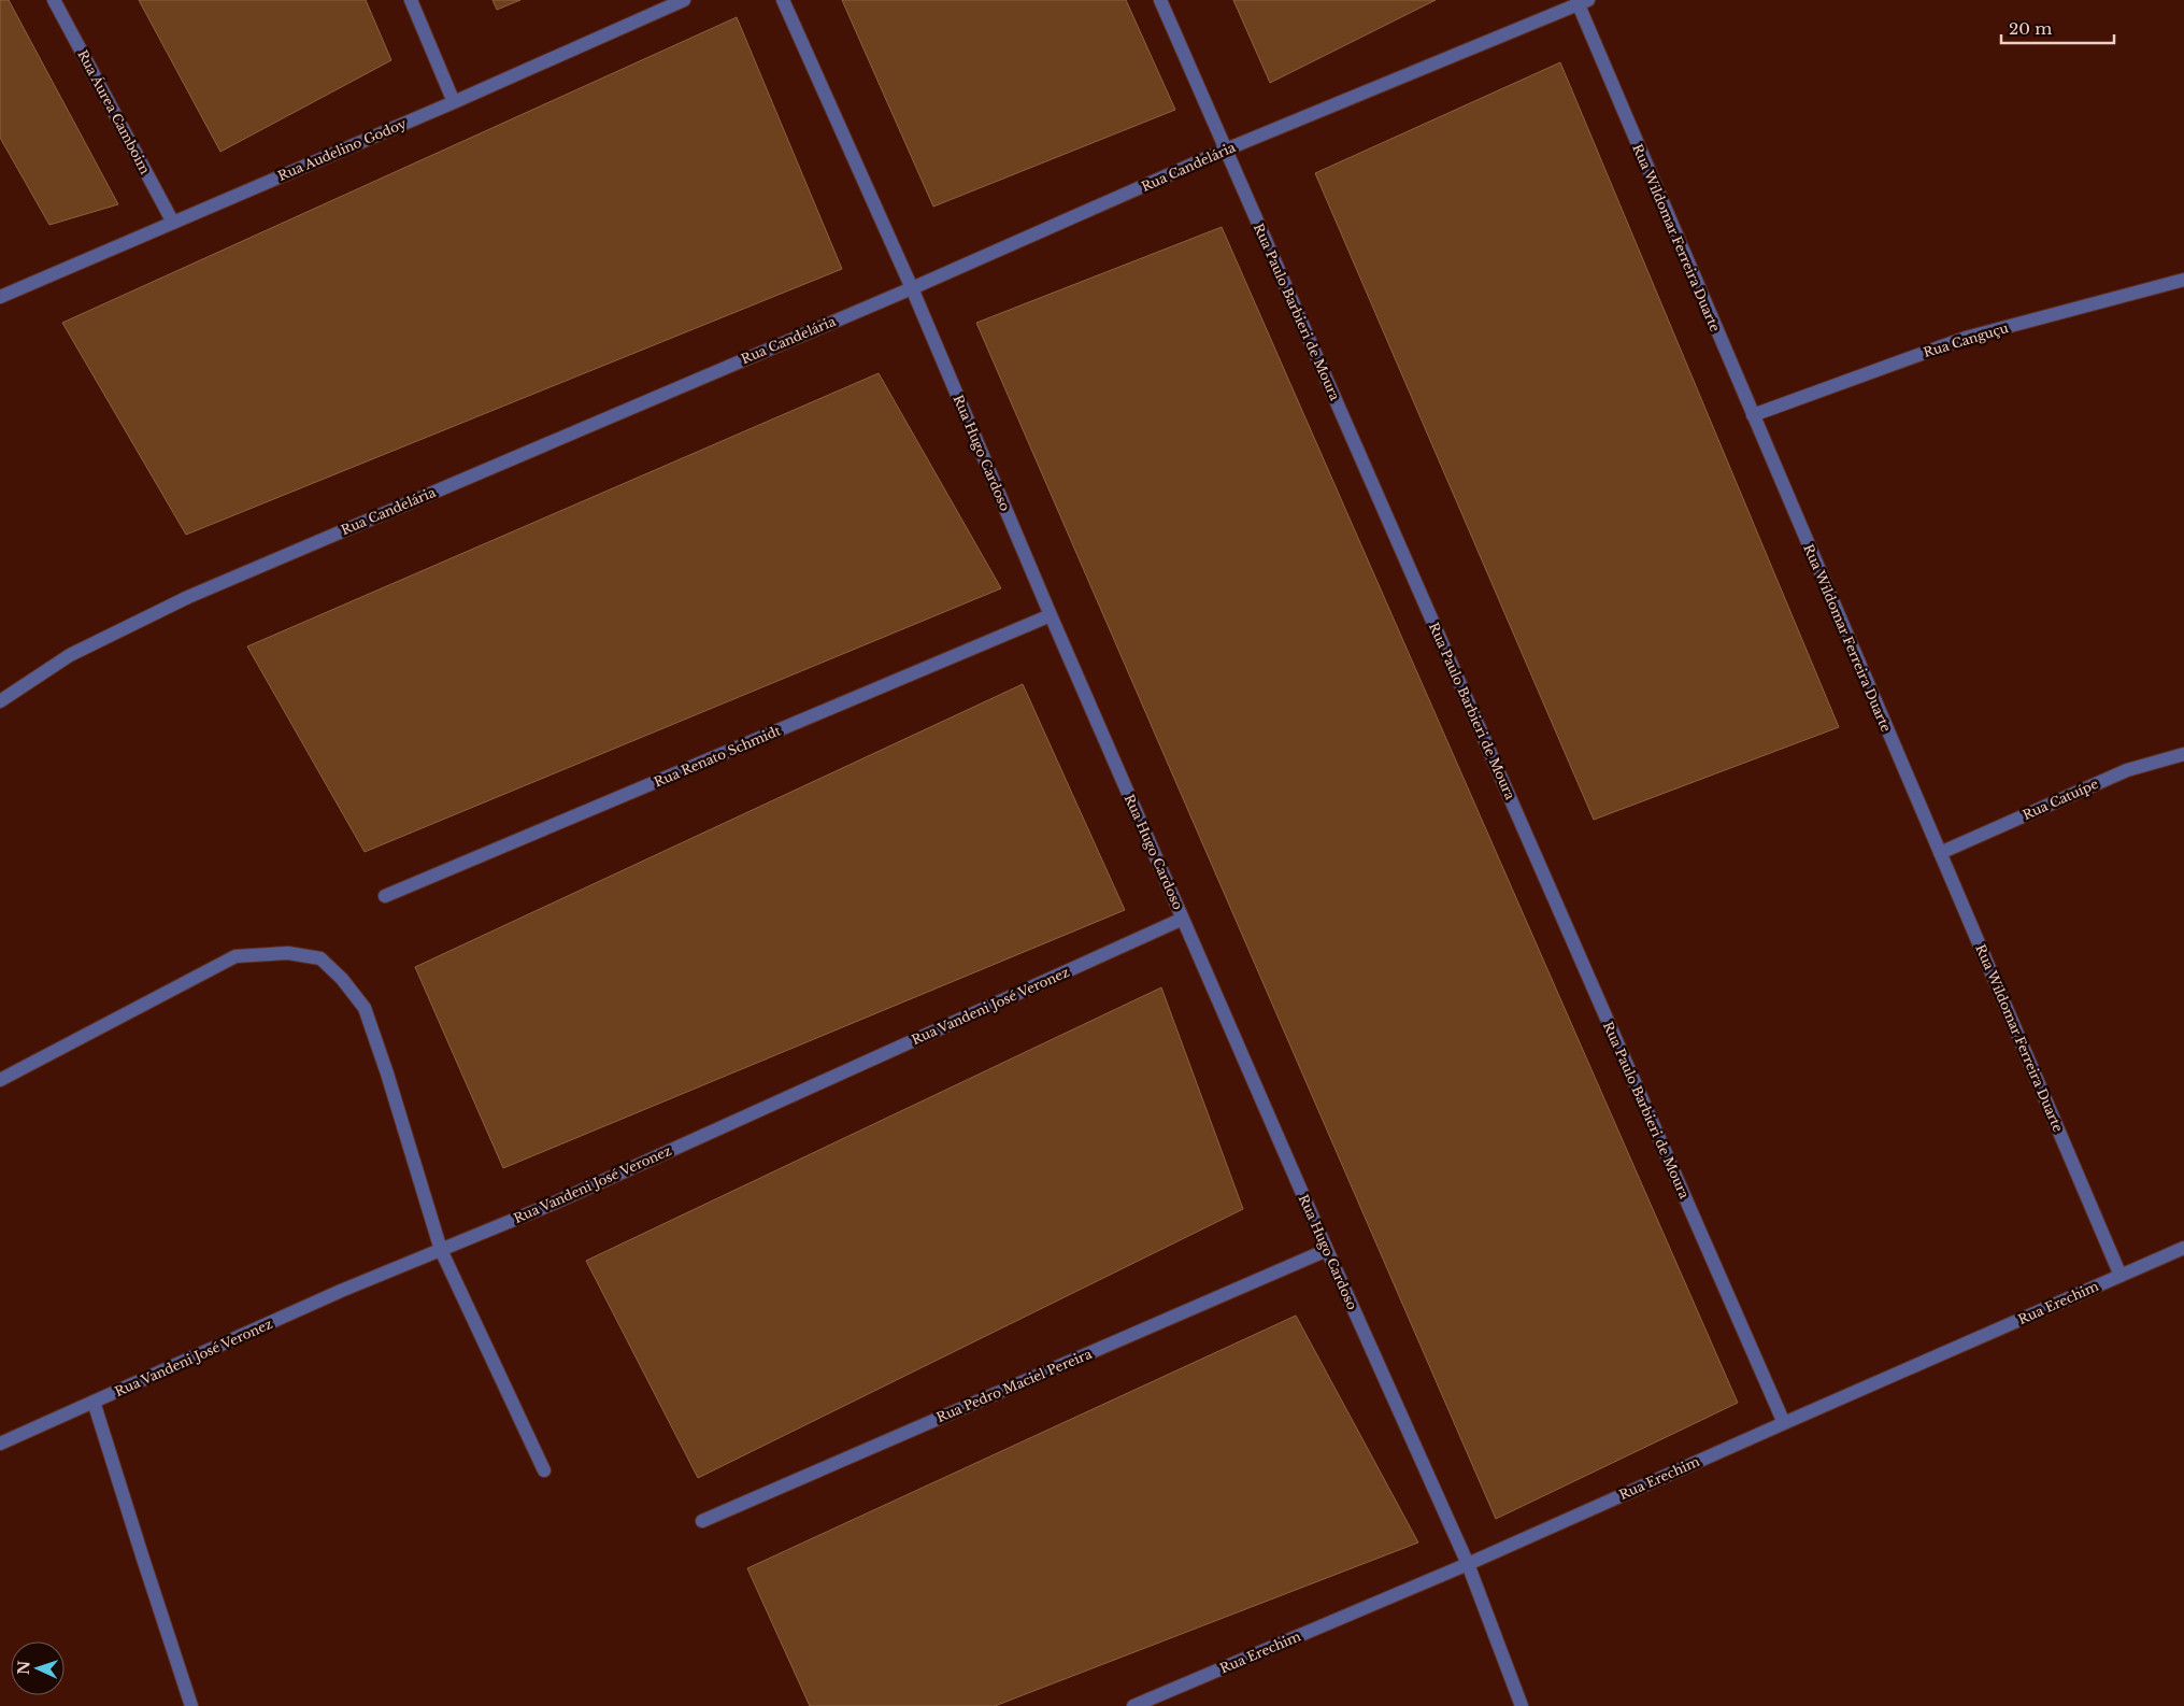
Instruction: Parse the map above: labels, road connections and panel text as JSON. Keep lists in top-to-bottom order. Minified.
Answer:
{"streets":{"street":["Rua Áurea Camboim","Rua Audelino Godoy","Rua Candelária","Rua Wildomar Ferreira Duarte","Rua Paulo Barbieri de Moura","Rua Canguçu","Rua Hugo Cardoso","Rua Renato Schmidt","Rua Catuípe","Rua Vandeni José Veronez","Rua Erechim","Rua Pedro Maciel Pereira"]},"crossings":[["Rua Áurea Camboim","Rua Audelino Godoy"],["Rua Candelária","Rua Wildomar Ferreira Duarte"],["Rua Candelária","Rua Paulo Barbieri de Moura"],["Rua Candelária","Rua Hugo Cardoso"],["Rua Wildomar Ferreira Duarte","Rua Canguçu"],["Rua Wildomar Ferreira Duarte","Rua Catuípe"],["Rua Wildomar Ferreira Duarte","Rua Erechim"],["Rua Paulo Barbieri de Moura","Rua Erechim"],["Rua Hugo Cardoso","Rua Renato Schmidt"],["Rua Hugo Cardoso","Rua Vandeni José Veronez"],["Rua Hugo Cardoso","Rua Erechim"],["Rua Hugo Cardoso","Rua Pedro Maciel Pereira"]],"scale_bar":"20 m","north":"left"}
